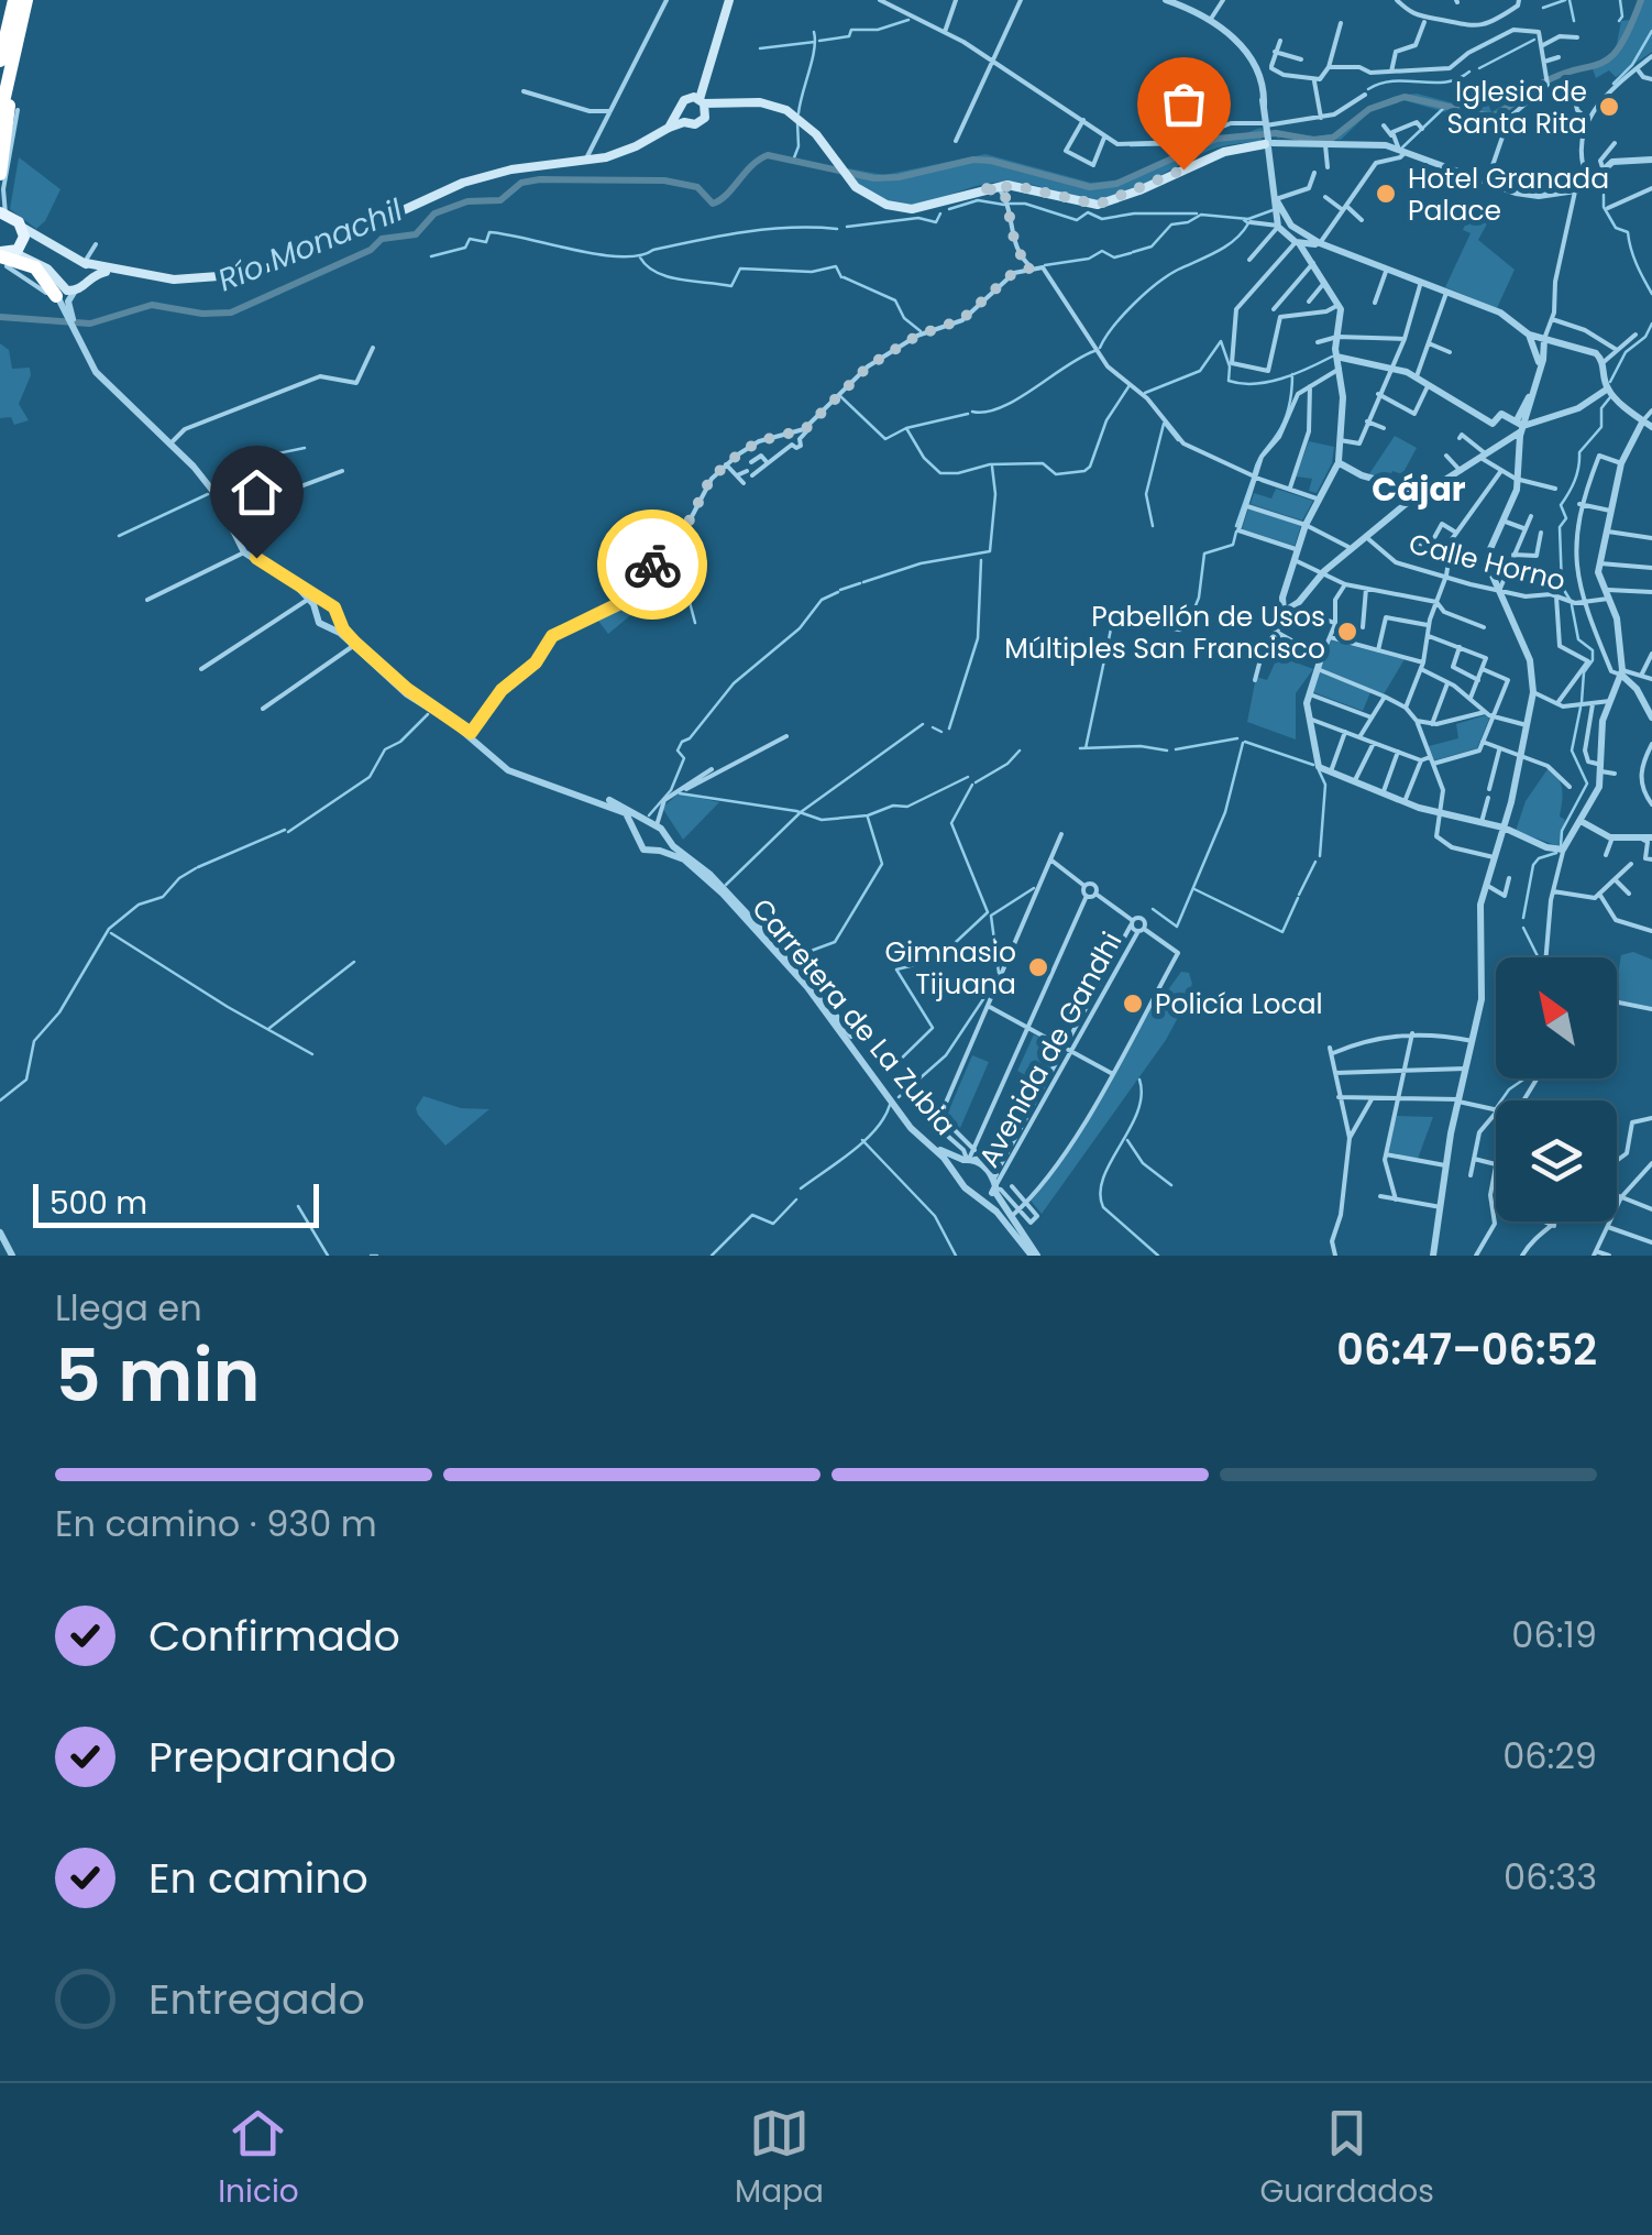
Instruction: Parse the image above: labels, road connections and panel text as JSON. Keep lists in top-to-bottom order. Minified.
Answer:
{"streets":{"street":["Calle Horno","Carretera de La Zubia","Avenida de Gandhi"]},"crossings":[["Carretera de La Zubia","Avenida de Gandhi"]],"districts":["Cájar"],"water":["Río Monachil"],"places":["Iglesia de Santa Rita","Hotel Granada Palace","Pabellón de Usos Múltiples San Francisco","Gimnasio Tijuana","Policía Local"],"scale_bar":"500 m","north":"top left","page":{"scale":"500 m","heading":["5 min","Llega en","06:47–06:52"],"bar":"En camino · 930 m","list":[["Confirmado","06:19"],["Preparando","06:29"],["En camino","06:33"],"Entregado"],"tabs":["Inicio","Mapa","Guardados"]}}
